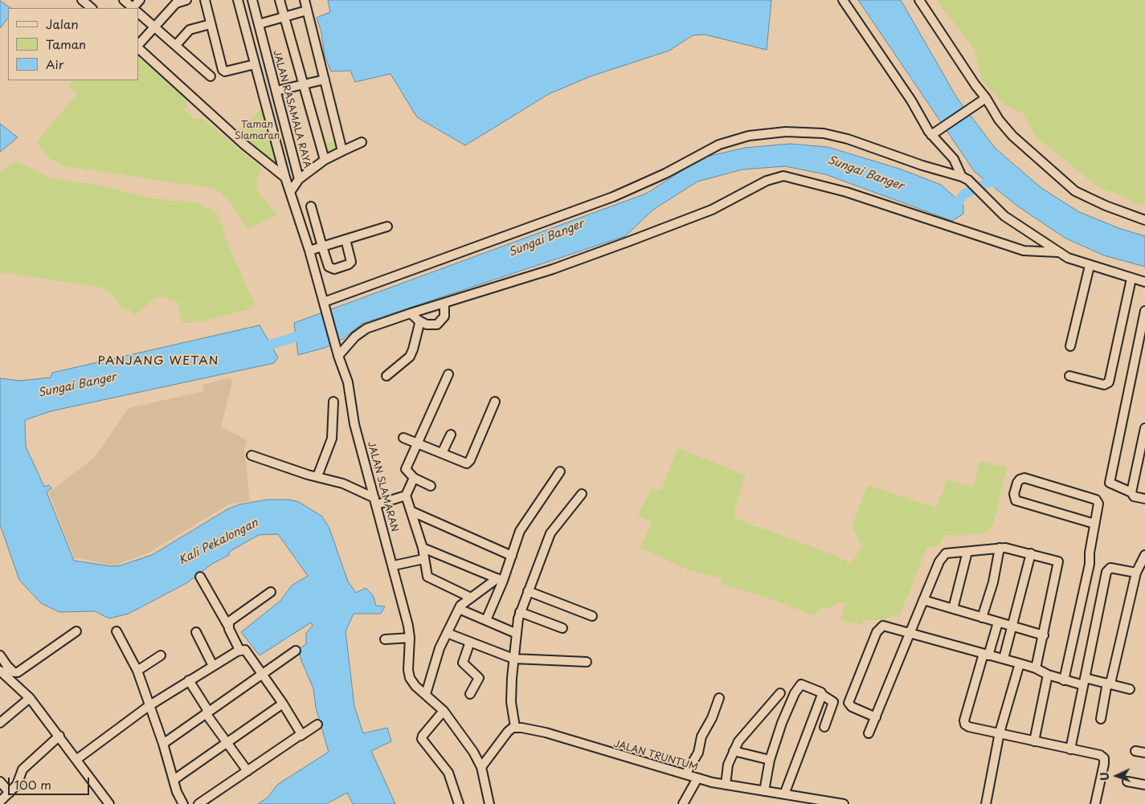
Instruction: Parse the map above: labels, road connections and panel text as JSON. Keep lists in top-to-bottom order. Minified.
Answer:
{"streets":{"street":["JALAN RASAMALA RAYA","JALAN SLAMARAN","JALAN TRUNTUM"]},"crossings":[["JALAN RASAMALA RAYA","JALAN SLAMARAN"]],"districts":["PANJANG WETAN"],"water":["Sungai Banger","Kali Pekalongan"],"parks":["Taman Slamaran"],"legend":["Jalan","Taman","Air"],"scale_bar":"100 m","north":"left"}
